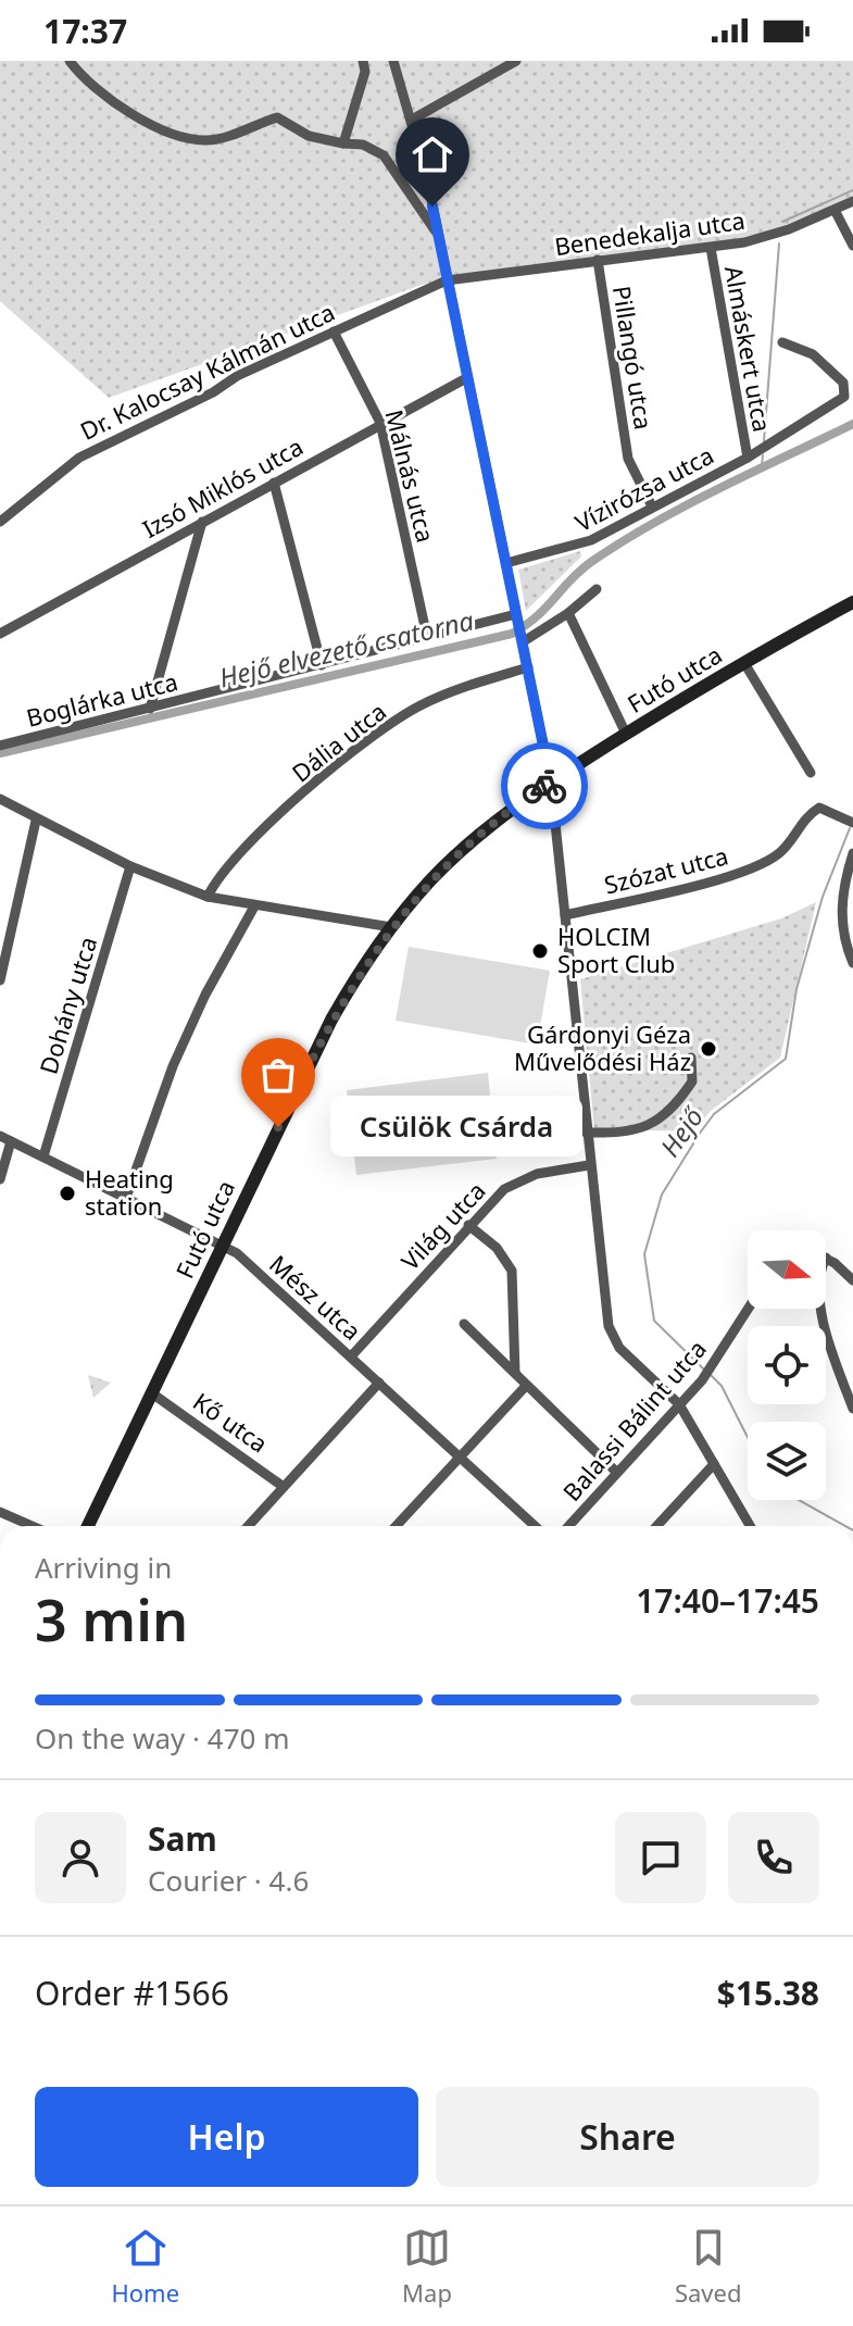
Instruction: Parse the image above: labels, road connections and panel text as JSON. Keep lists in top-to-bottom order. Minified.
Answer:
{"streets":{"main road":["Futó utca"],"street":["Benedekalja utca","Almáskert utca","Pillangó utca","Dr. Kalocsay Kálmán utca","Málnás utca","Izsó Miklós utca","Vízirózsa utca","Boglárka utca","Dália utca","Szózat utca","Dohány utca","Világ utca","Mész utca","Balassi Bálint utca","Kő utca"]},"crossings":[["Benedekalja utca","Almáskert utca"],["Benedekalja utca","Pillangó utca"],["Benedekalja utca","Dr. Kalocsay Kálmán utca"],["Almáskert utca","Vízirózsa utca"],["Pillangó utca","Vízirózsa utca"],["Dr. Kalocsay Kálmán utca","Málnás utca"],["Málnás utca","Izsó Miklós utca"],["Málnás utca","Boglárka utca"],["Futó utca","Mész utca"],["Futó utca","Kő utca"],["Dohány utca","Mész utca"],["Világ utca","Mész utca"]],"water":["Hejő elvezető csatorna","Hejő"],"places":["HOLCIM Sport Club","Gárdonyi Géza Művelődési Ház","Csülök Csárda","Heating station"],"north":"right","page":{"status":"17:37","bubble":"Csülök Csárda","heading":["3 min","Arriving in","17:40–17:45"],"panel":["Sam","Courier · 4.6","Order #1566","$15.38"],"bar":"On the way · 470 m","buttons":["Help","Share"],"tabs":["Home","Map","Saved"]}}
